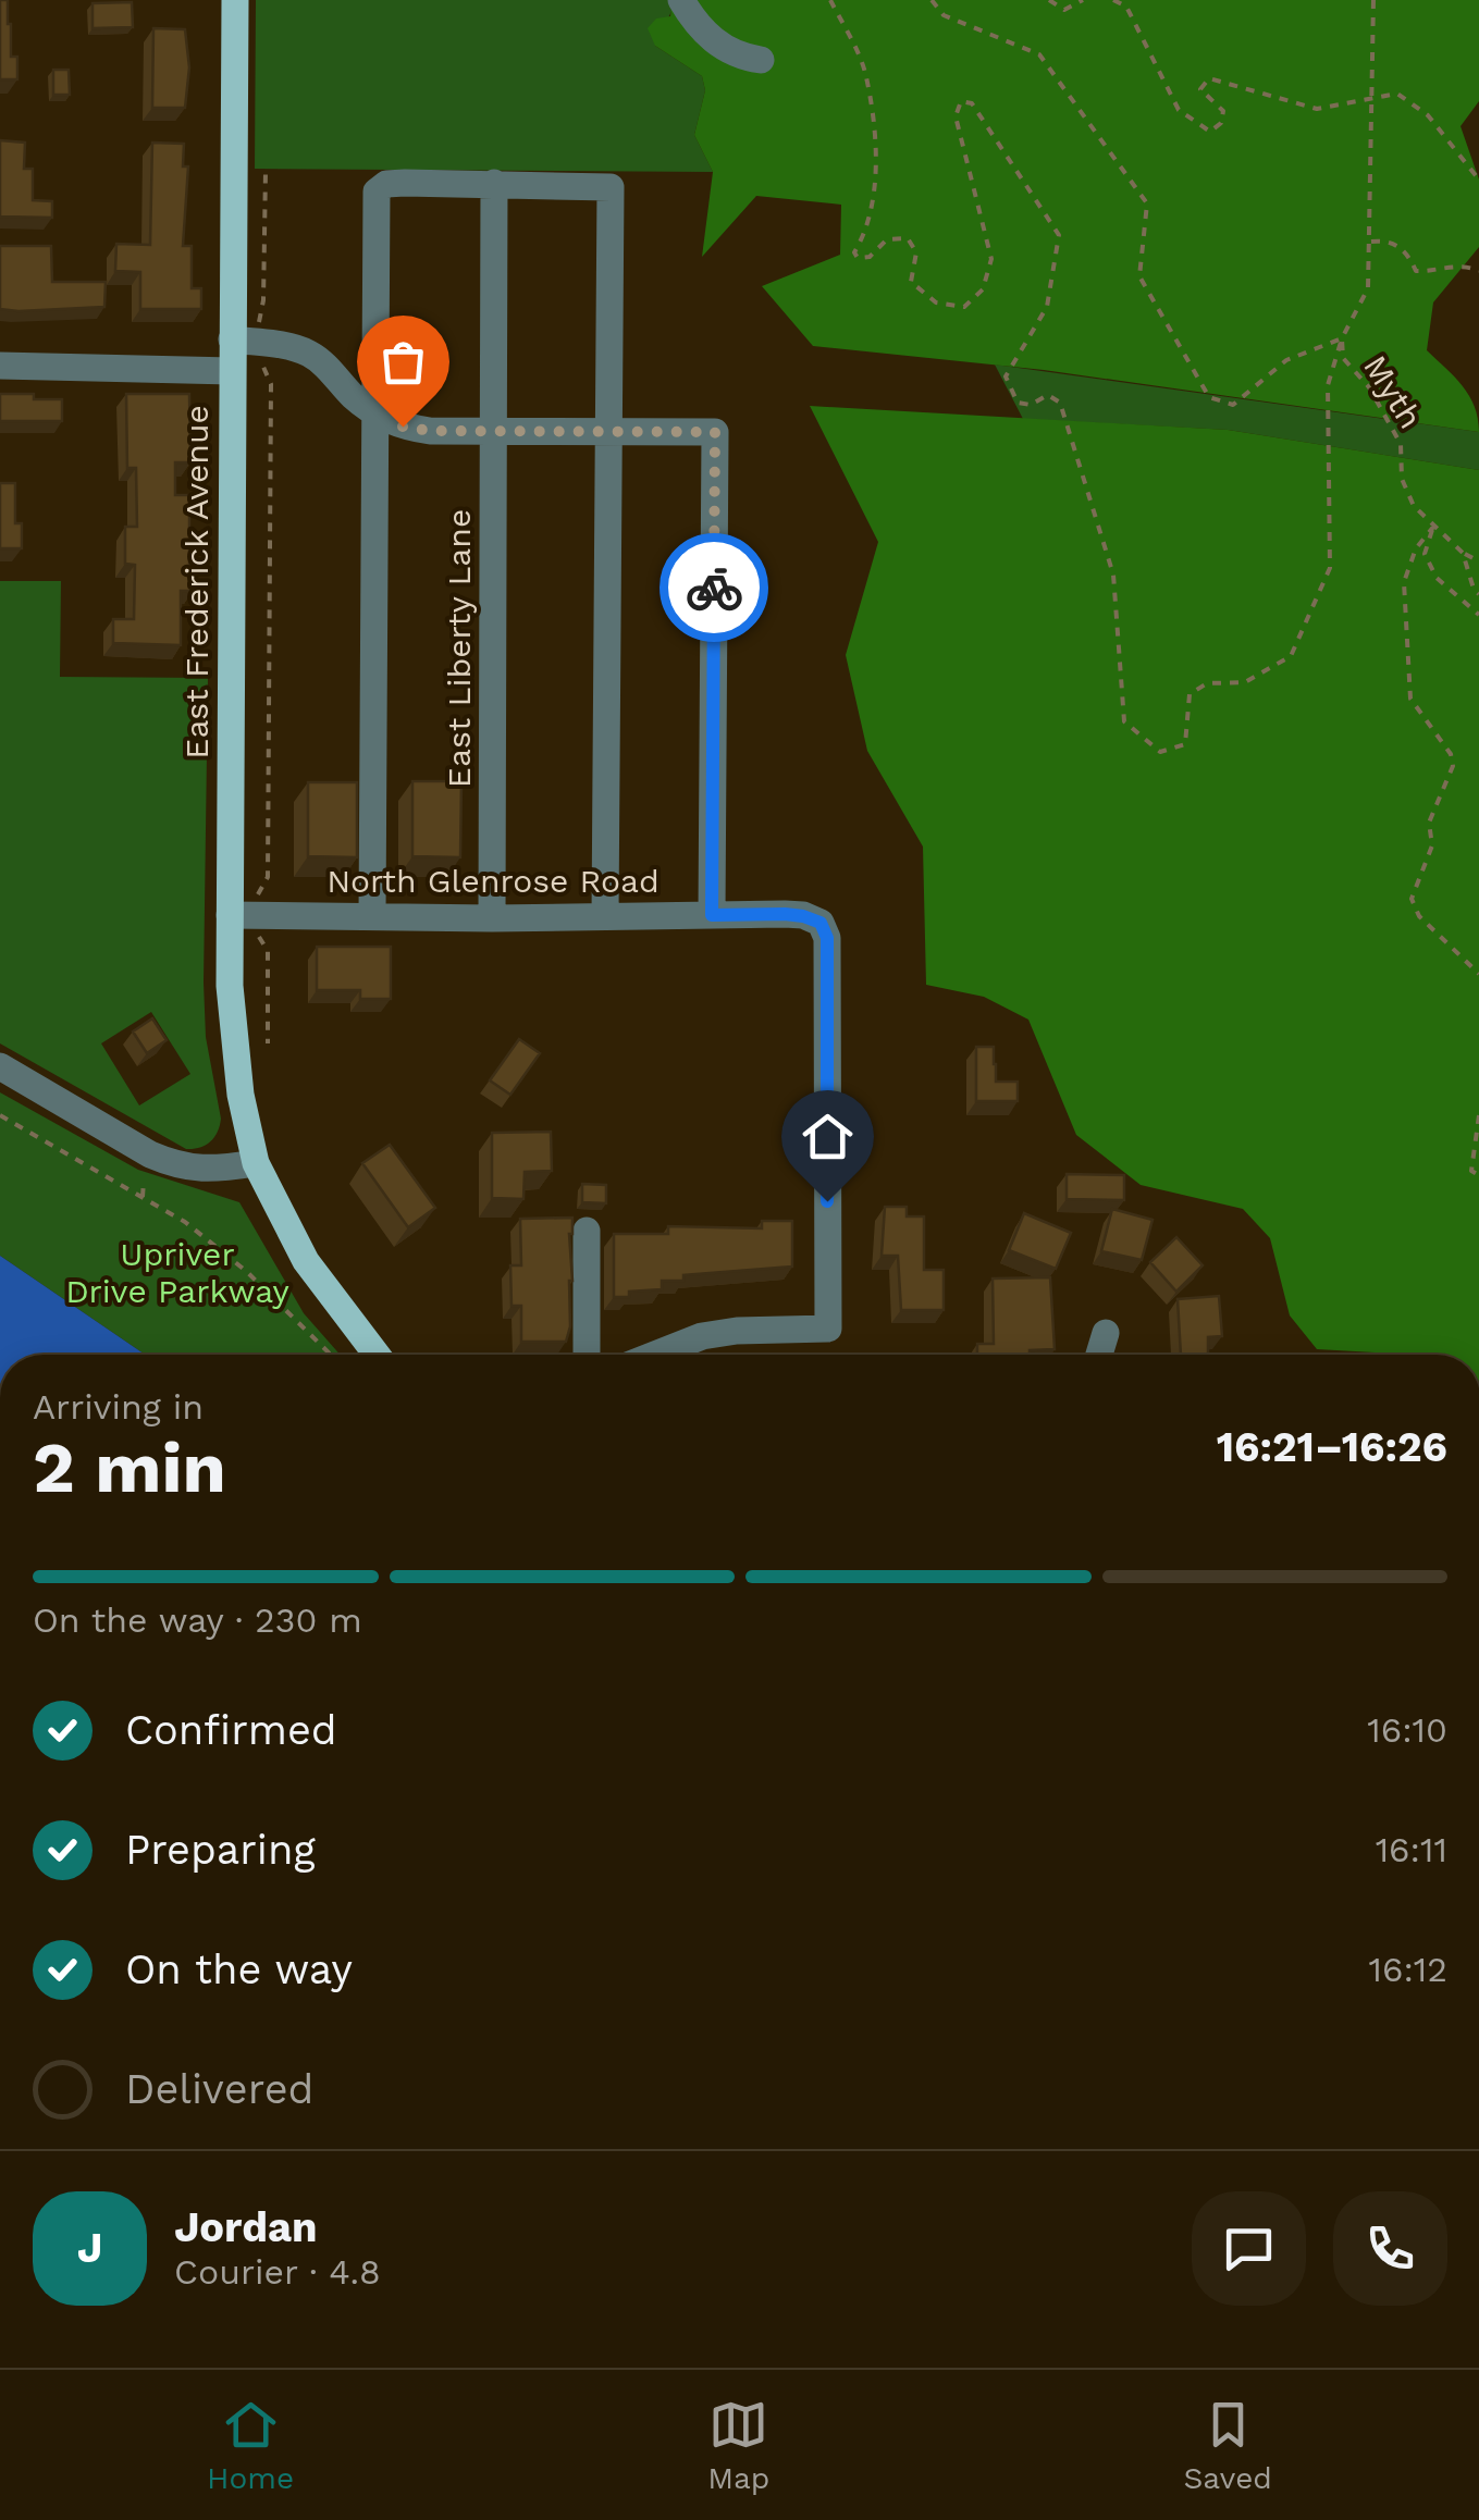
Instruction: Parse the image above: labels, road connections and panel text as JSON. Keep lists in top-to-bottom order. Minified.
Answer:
{"streets":{"main road":["East Frederick Avenue"],"street":["East Liberty Lane","North Glenrose Road"],"path":["Myth"]},"crossings":[["East Frederick Avenue","North Glenrose Road"],["East Liberty Lane","North Glenrose Road"]],"parks":["Upriver Drive Parkway"],"page":{"heading":["2 min","Arriving in","16:21–16:26"],"panel":["Jordan","Courier · 4.8"],"bar":"On the way · 230 m","list":[["Confirmed","16:10"],["Preparing","16:11"],["On the way","16:12"],"Delivered"],"round":"J","tabs":["Home","Map","Saved"]}}
